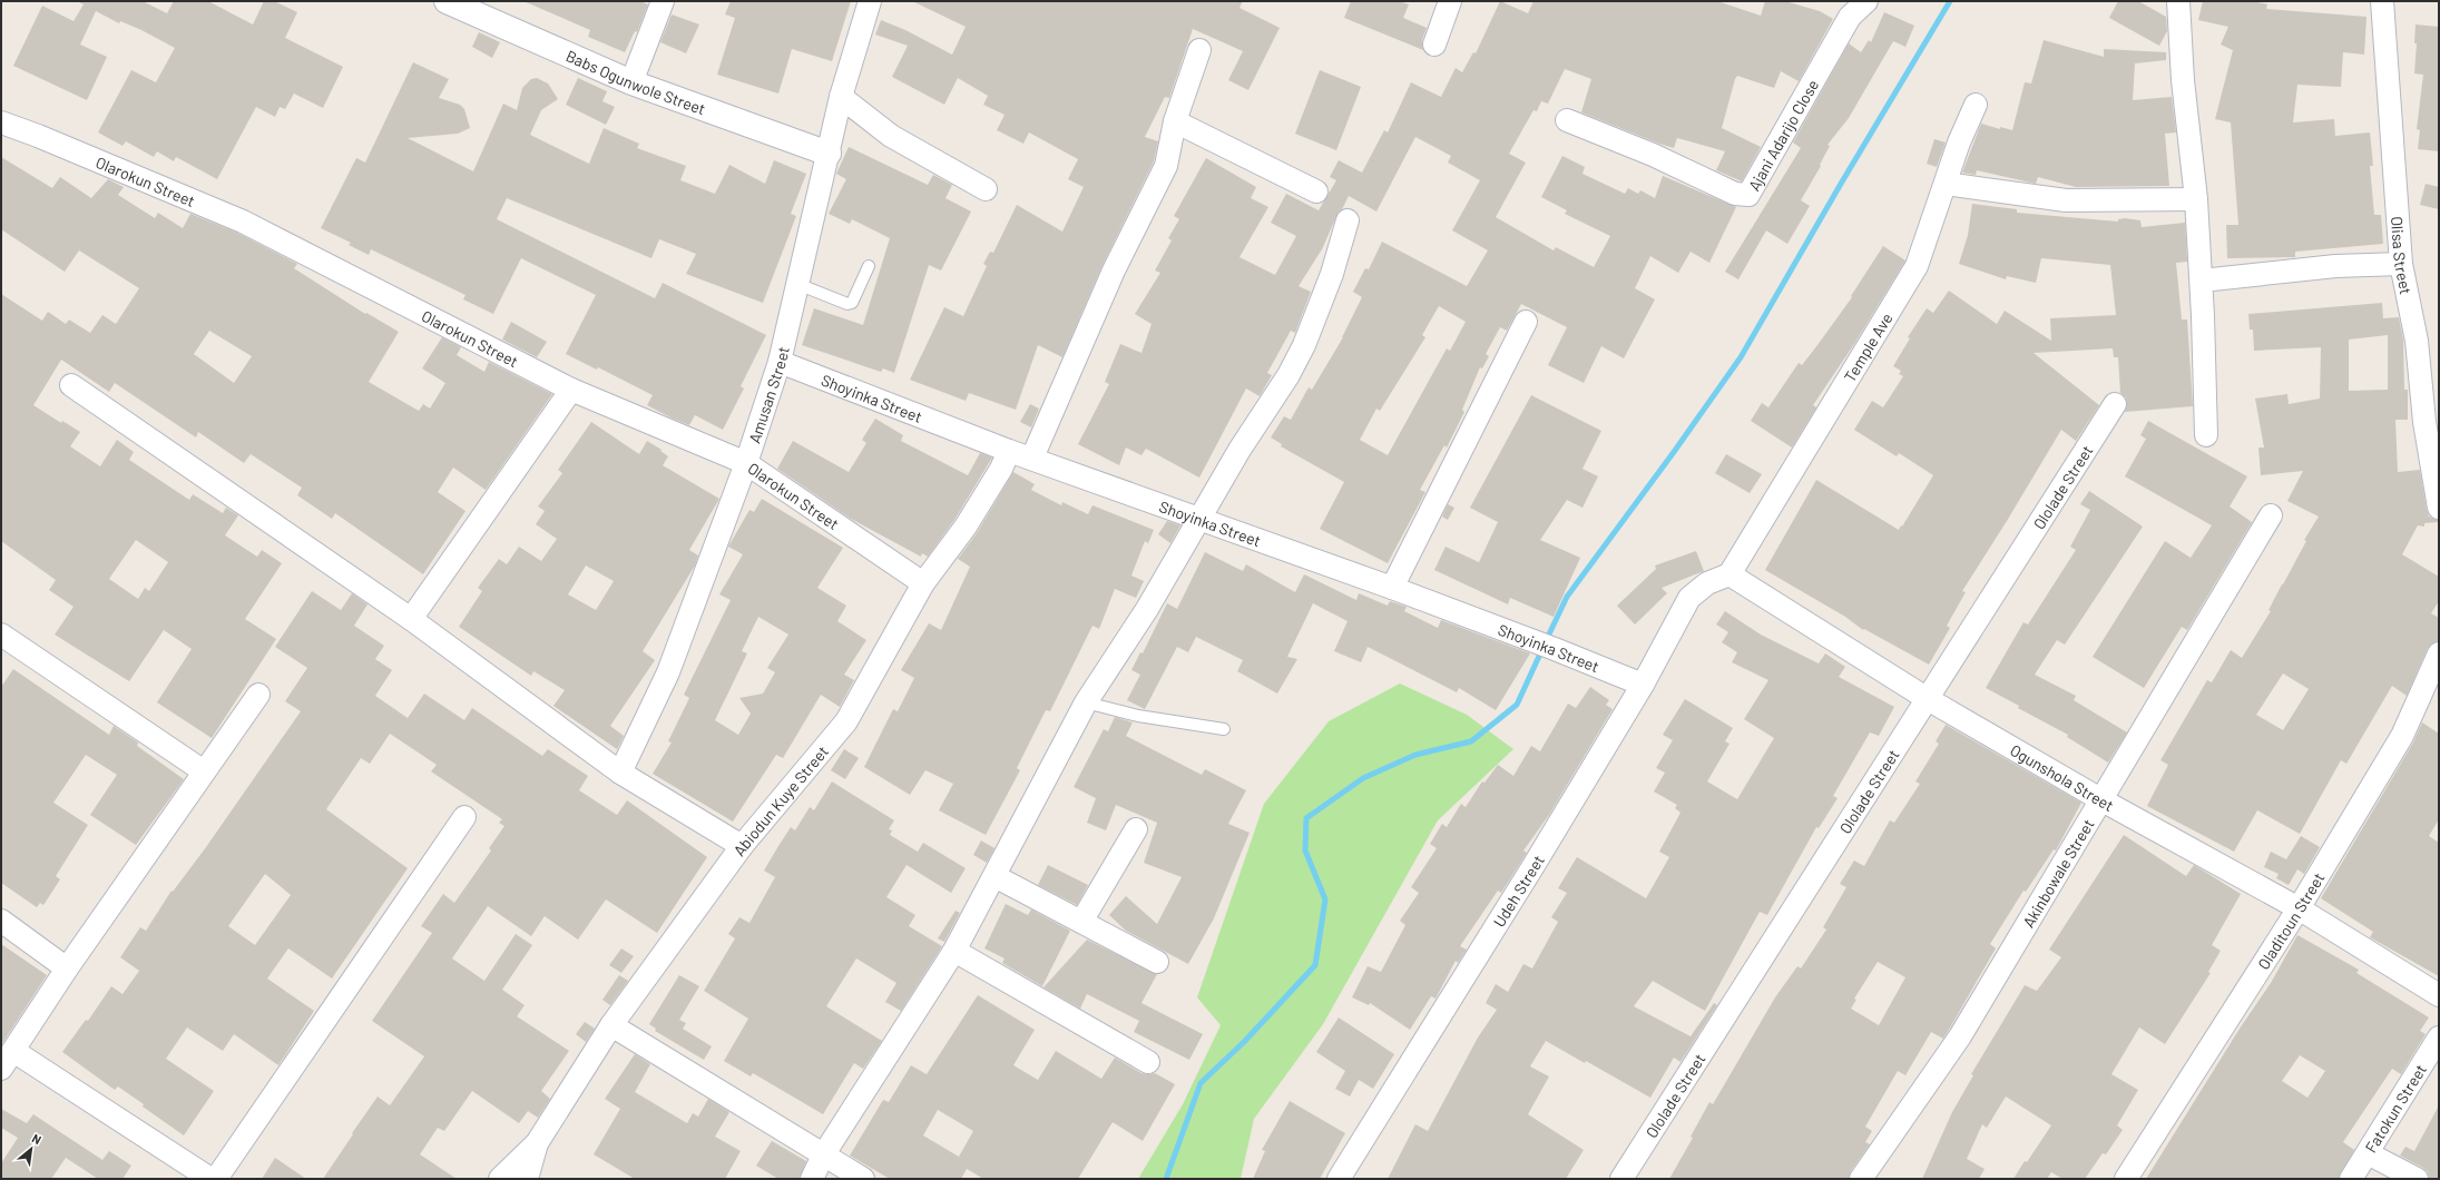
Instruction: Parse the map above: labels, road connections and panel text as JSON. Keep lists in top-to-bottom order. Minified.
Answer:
{"streets":{"street":["Babs Ogunwole Street","Ajani Adarijo Close","Olarokun Street","Olisa Street","Temple Ave","Amusan Street","Shoyinka Street","Ololade Street","Ogunshola Street","Abiodun Kuye Street","Akinbowale Street","Udeh Street","Oladitoun Street","Fatokun Street"]},"crossings":[["Babs Ogunwole Street","Amusan Street"],["Olarokun Street","Amusan Street"],["Olarokun Street","Abiodun Kuye Street"],["Temple Ave","Ogunshola Street"],["Temple Ave","Udeh Street"],["Amusan Street","Shoyinka Street"],["Shoyinka Street","Abiodun Kuye Street"],["Shoyinka Street","Udeh Street"],["Ololade Street","Ogunshola Street"],["Ogunshola Street","Akinbowale Street"],["Ogunshola Street","Udeh Street"],["Ogunshola Street","Oladitoun Street"]],"north":"top right"}
